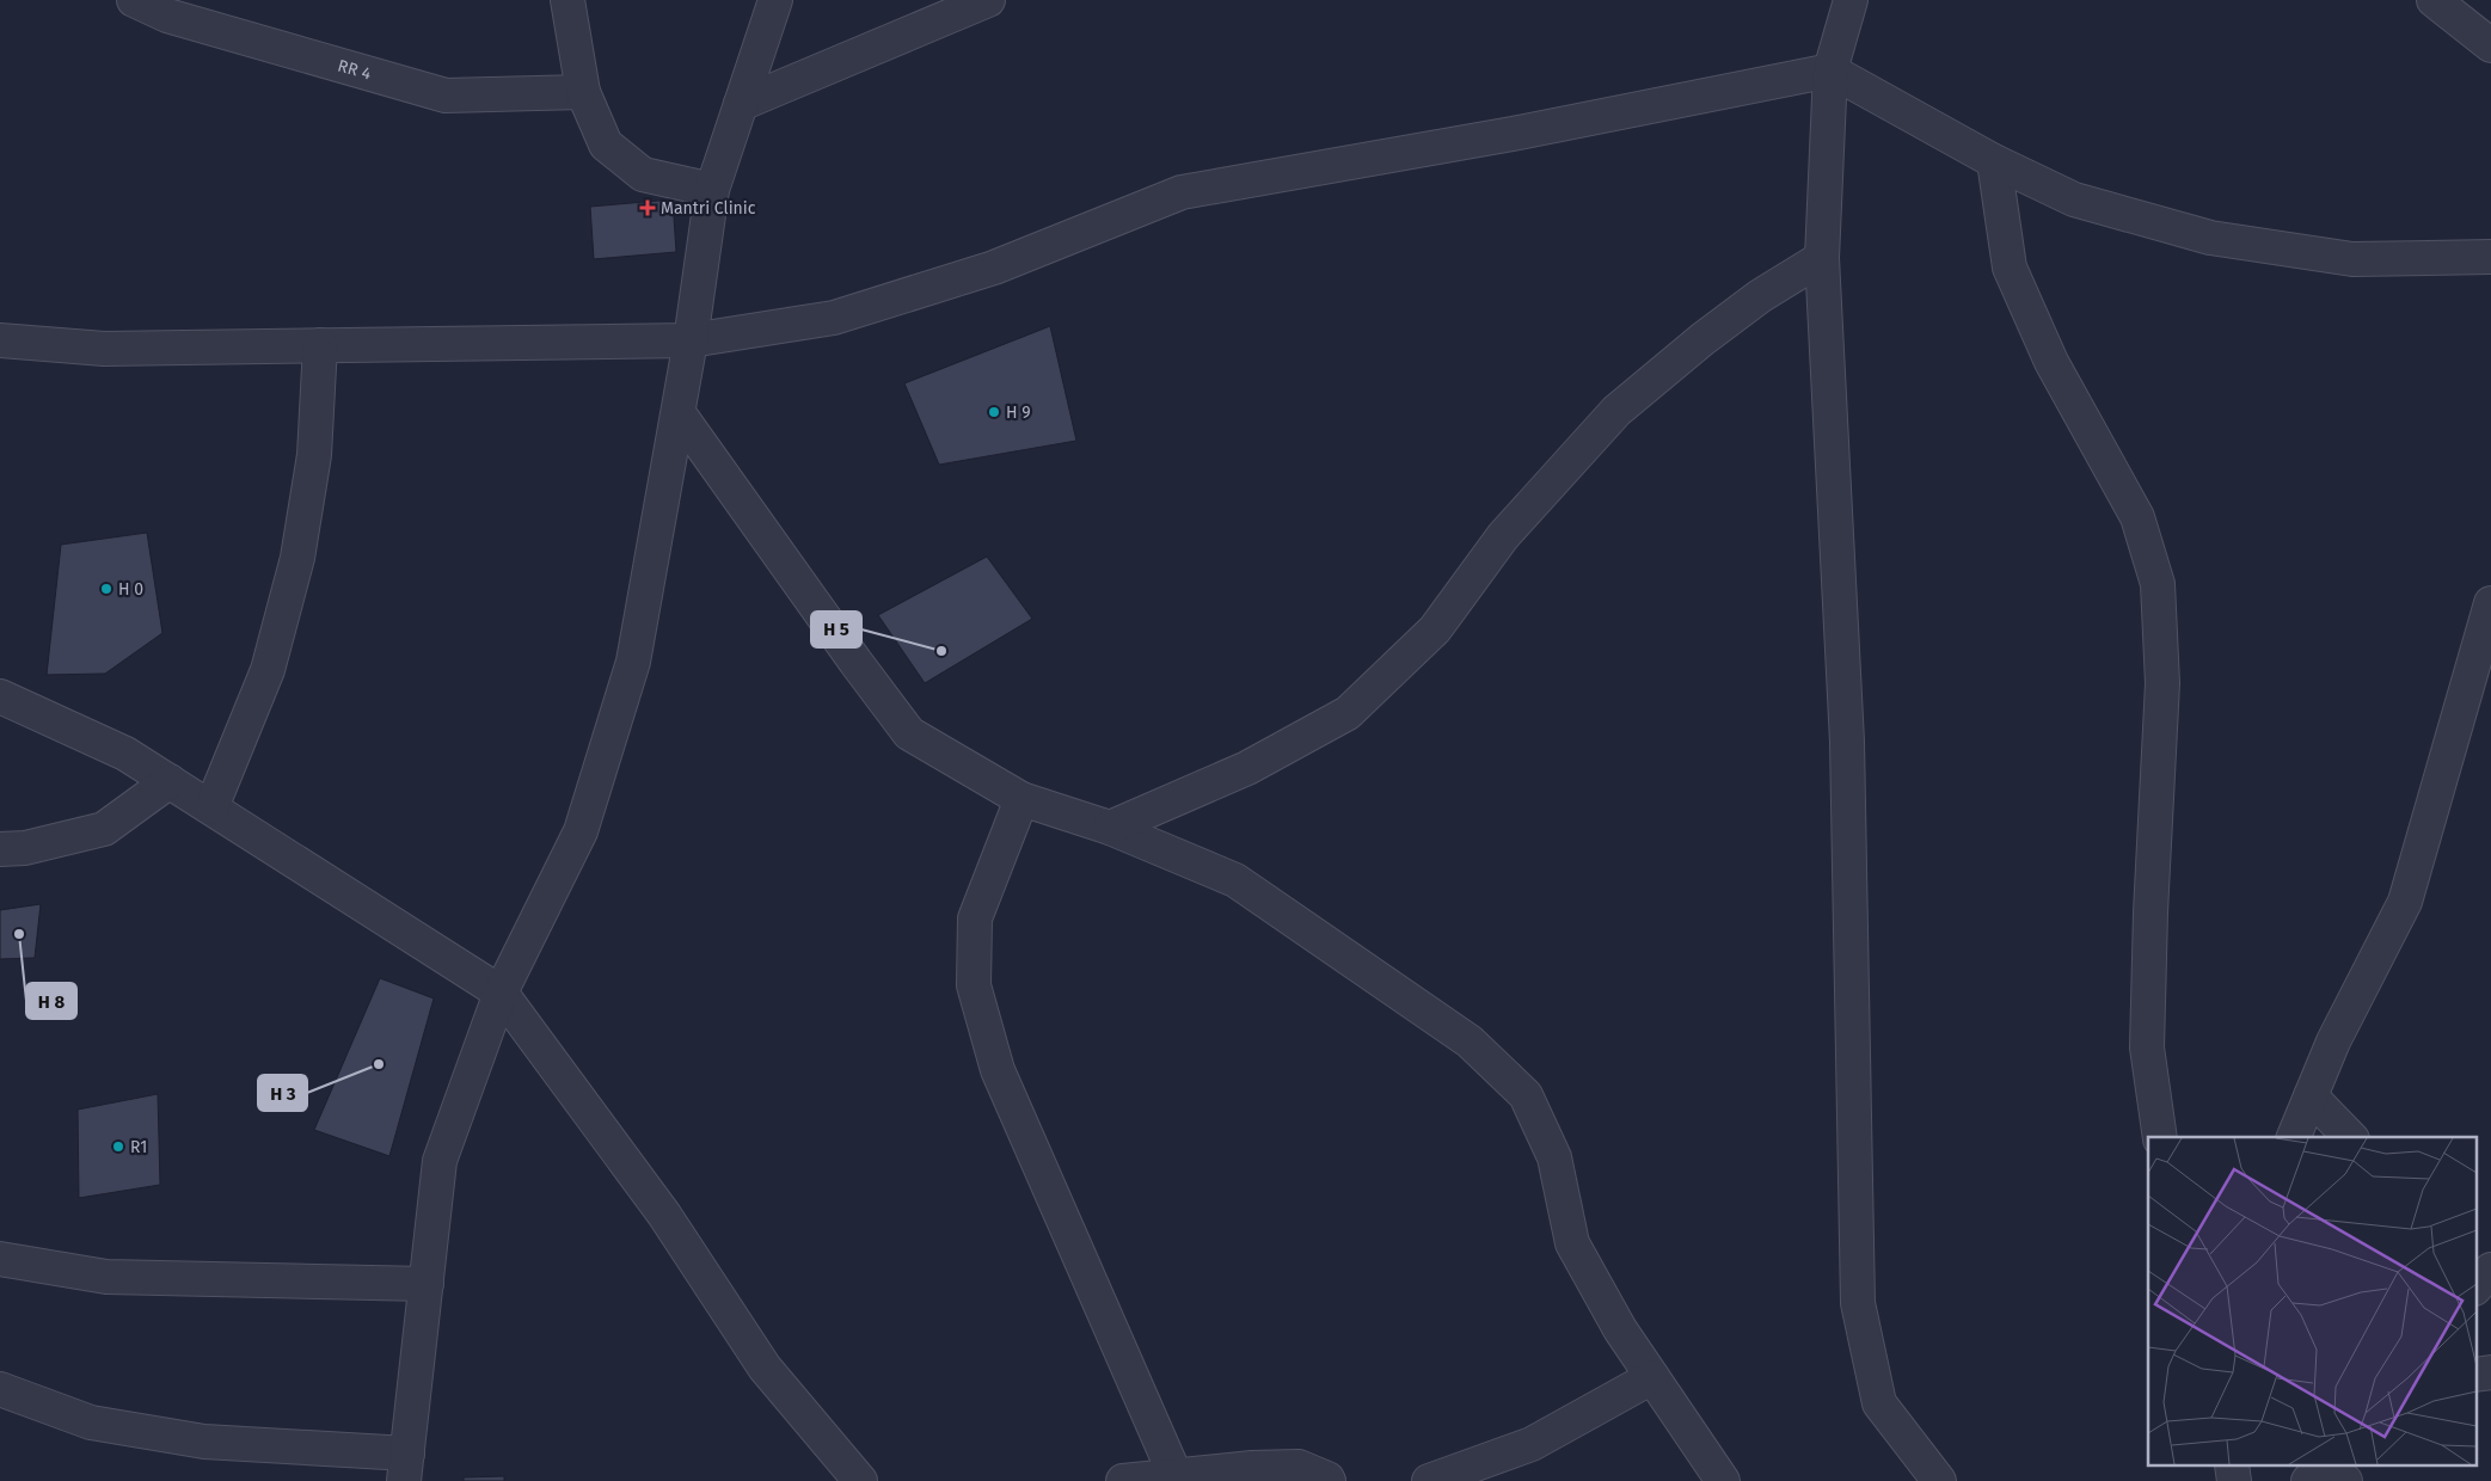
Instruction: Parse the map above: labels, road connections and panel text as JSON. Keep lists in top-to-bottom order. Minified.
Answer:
{"streets":{"street":["RR 4"]},"places":{"health":["Mantri Clinic"],"other":["H 9","H 0","H 5","H 8","H 3","R1"]}}
